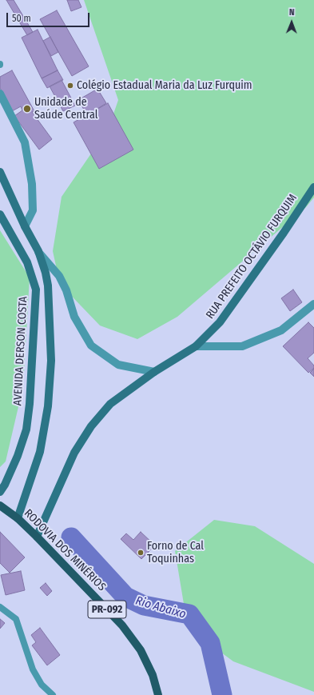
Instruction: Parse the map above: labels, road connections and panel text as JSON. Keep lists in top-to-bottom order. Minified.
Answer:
{"streets":{"main road":["RUA PREFEITO OCTÁVIO FURQUIM","AVENIDA DERSON COSTA","RODOVIA DOS MINÉRIOS","PR-092"]},"crossings":[["RUA PREFEITO OCTÁVIO FURQUIM","RODOVIA DOS MINÉRIOS"]],"water":["Rio Abaixo"],"places":["Colégio Estadual Maria da Luz Furquim","Unidade de Saúde Central","Forno de Cal Toquinhas"],"scale_bar":"50 m","north":"top"}
